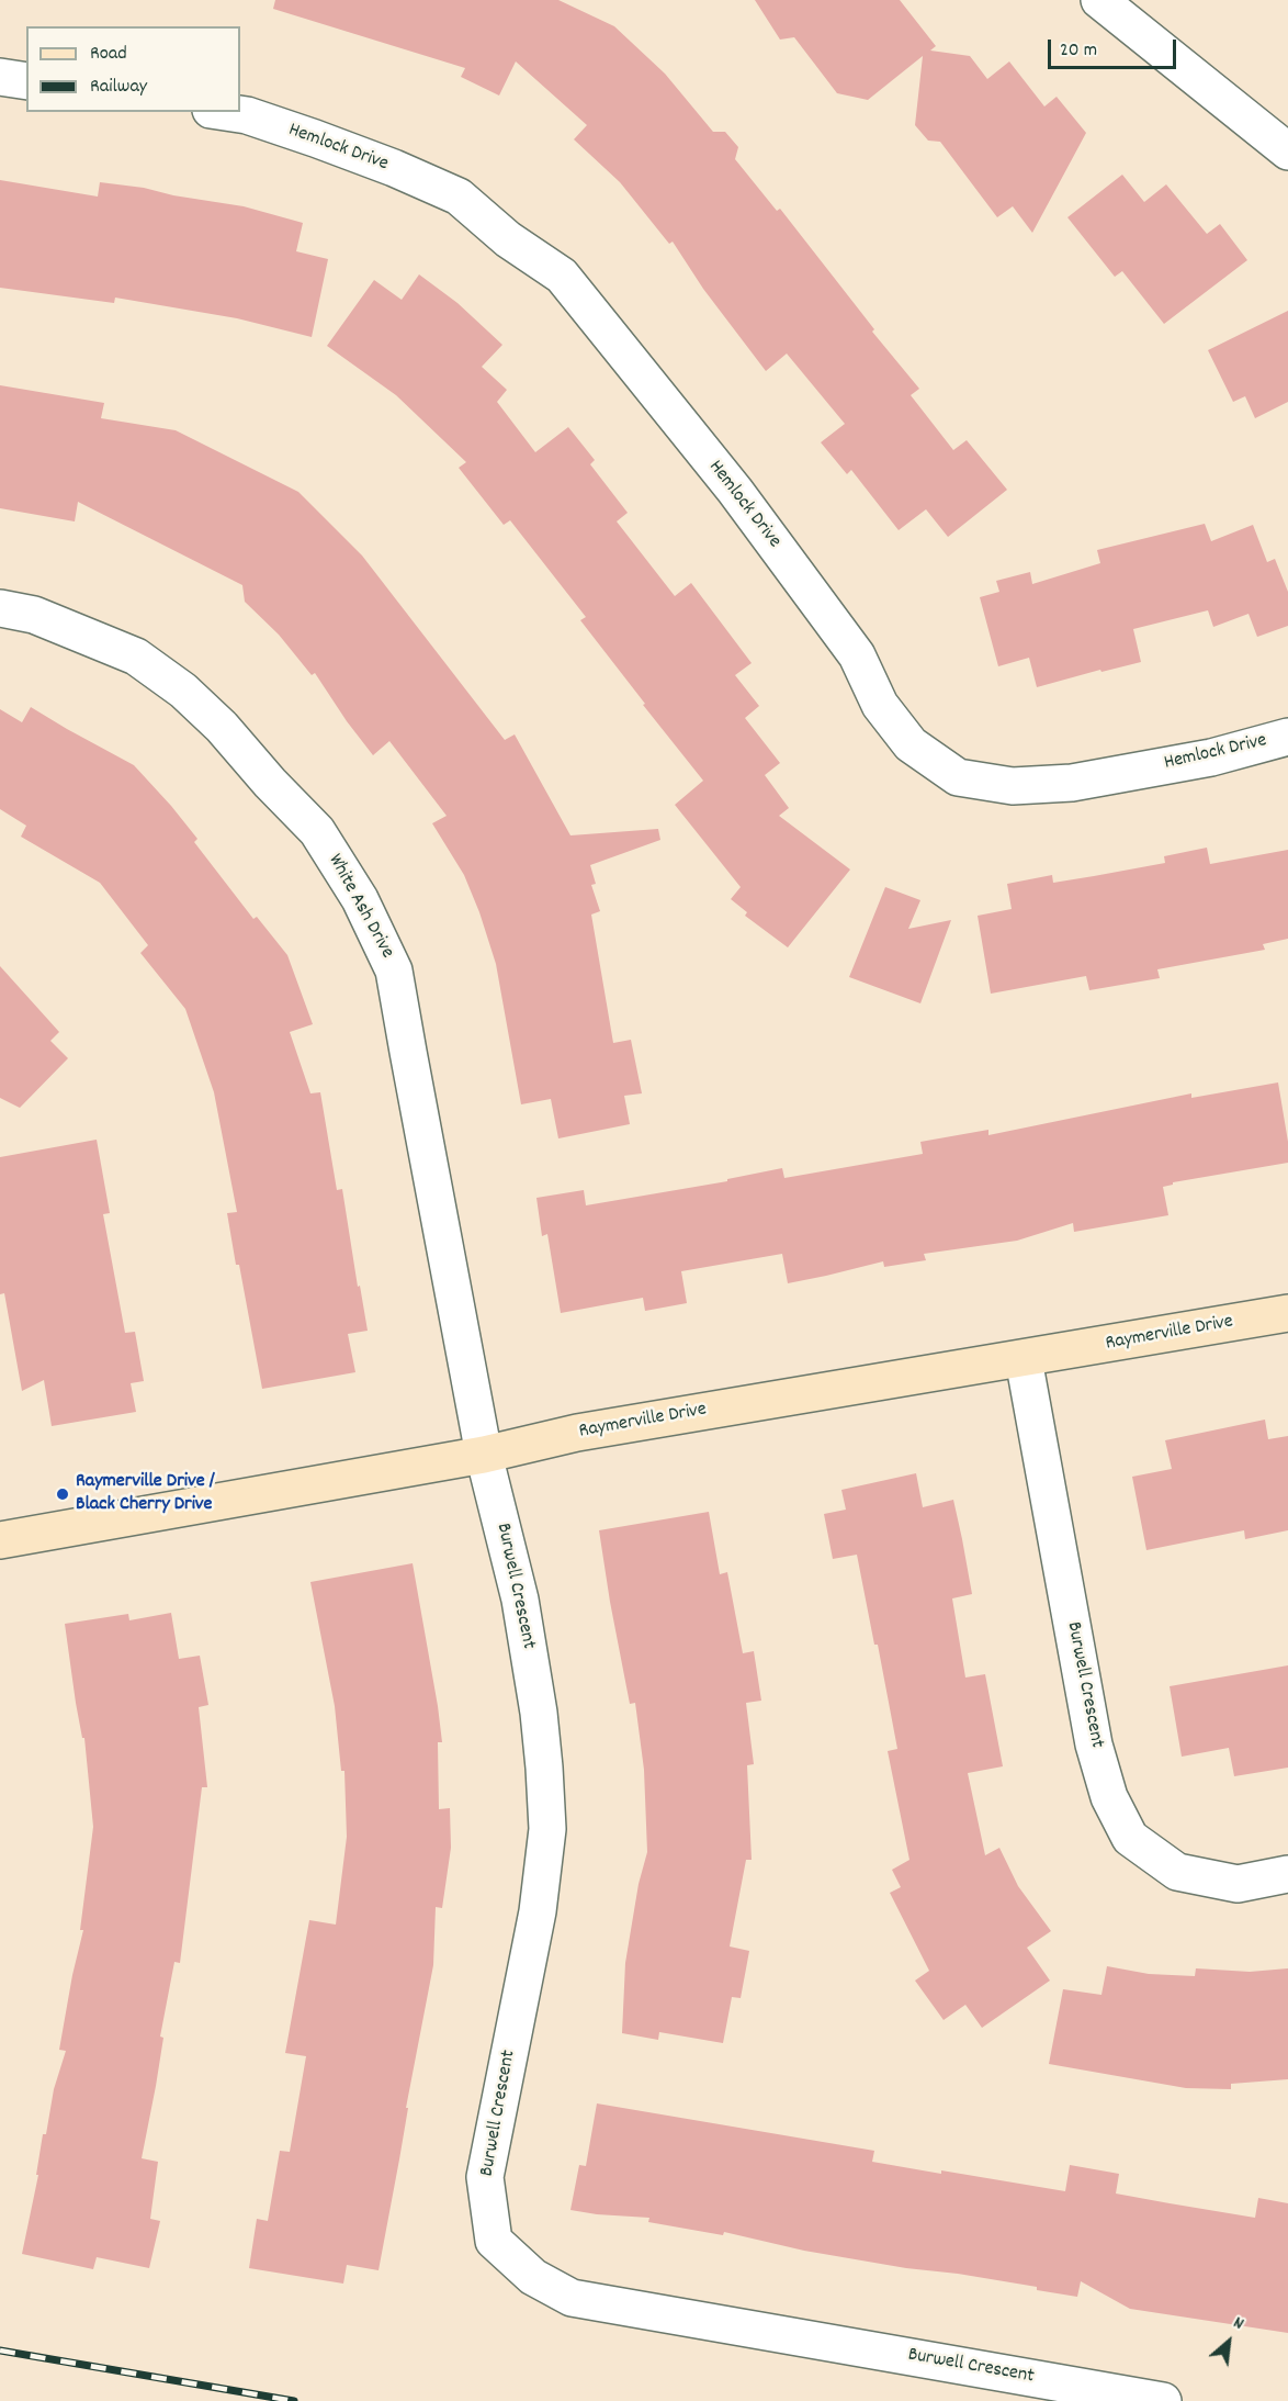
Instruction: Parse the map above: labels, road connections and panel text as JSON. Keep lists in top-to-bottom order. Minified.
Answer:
{"streets":{"street":["Hemlock Drive","White Ash Drive","Raymerville Drive","Burwell Crescent"]},"crossings":[["White Ash Drive","Raymerville Drive"],["White Ash Drive","Burwell Crescent"],["Raymerville Drive","Burwell Crescent"]],"places":["Raymerville Drive / Black Cherry Drive"],"legend":["Road","Railway"],"scale_bar":"20 m","north":"top right"}
